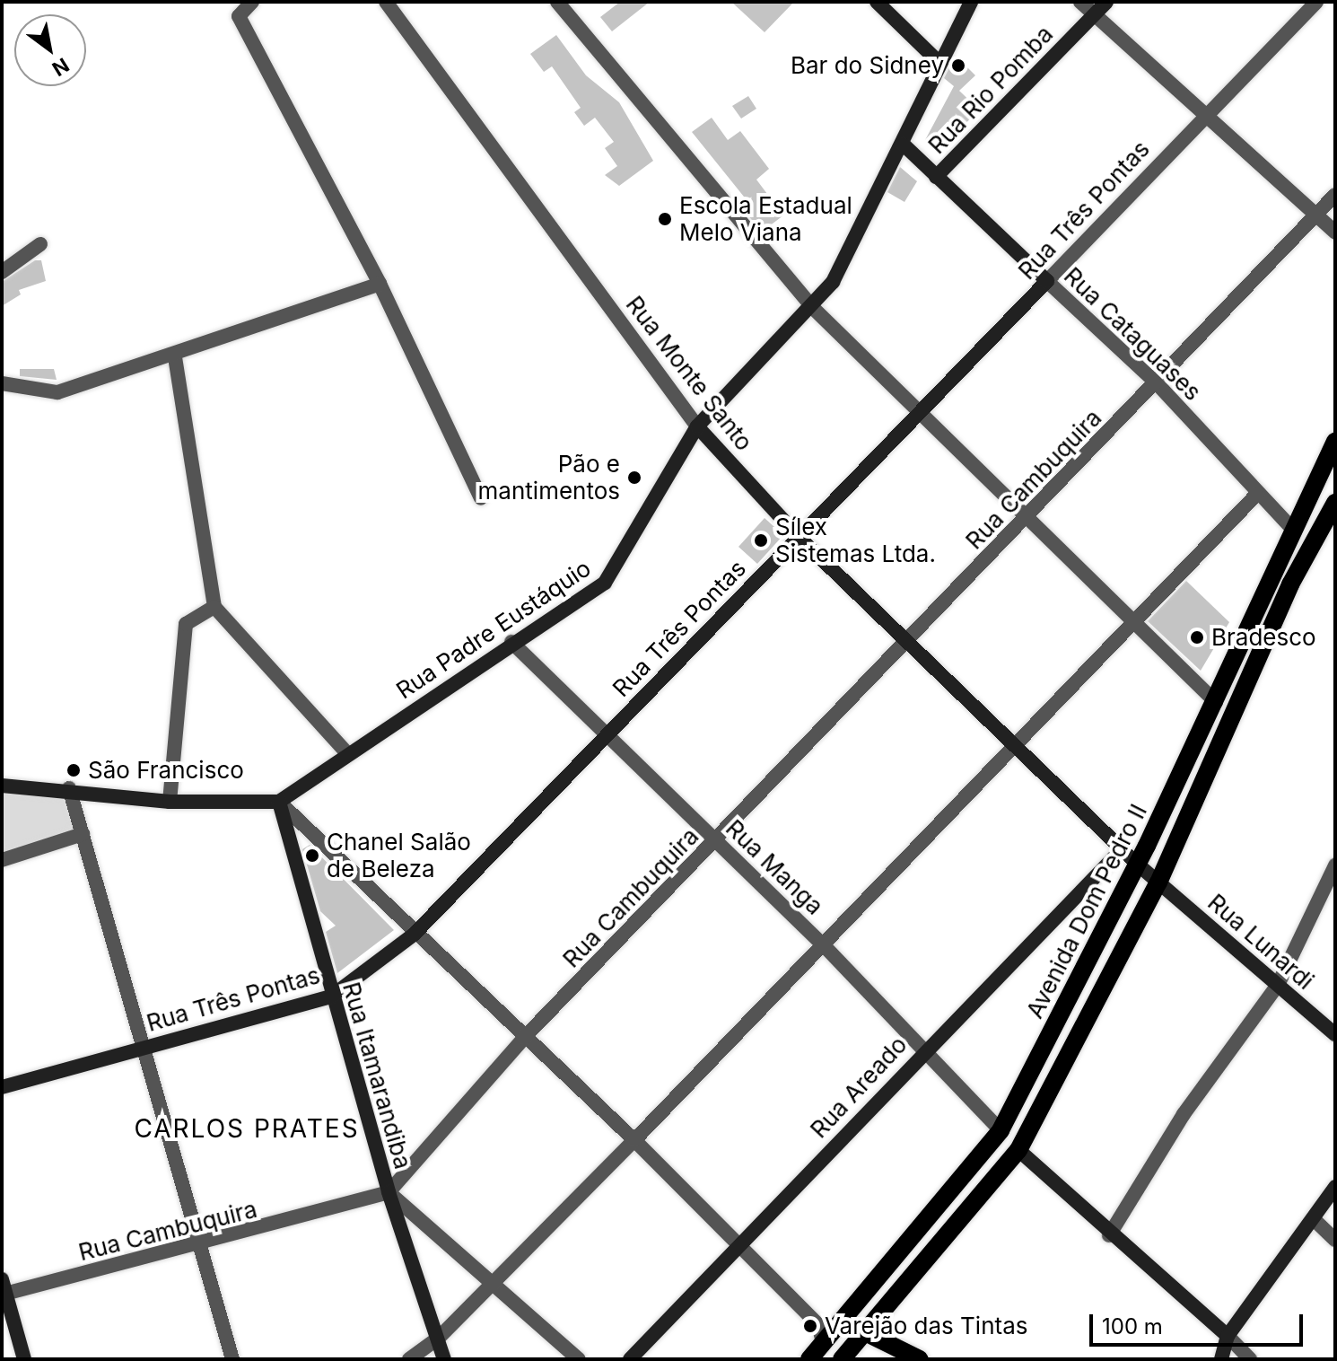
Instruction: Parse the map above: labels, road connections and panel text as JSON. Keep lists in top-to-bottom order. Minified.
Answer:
{"streets":{"main road":["Rua Rio Pomba","Rua Três Pontas","Rua Cataguases","Rua Monte Santo","Rua Padre Eustáquio","Avenida Dom Pedro II","Rua Lunardi","Rua Itamarandiba","Rua Areado"],"street":["Rua Cambuquira","Rua Manga"]},"crossings":[["Rua Rio Pomba","Rua Cataguases"],["Rua Três Pontas","Rua Cataguases"],["Rua Três Pontas","Rua Monte Santo"],["Rua Três Pontas","Rua Manga"],["Rua Três Pontas","Rua Itamarandiba"],["Rua Cataguases","Rua Cambuquira"],["Rua Cataguases","Rua Padre Eustáquio"],["Rua Cataguases","Avenida Dom Pedro II"],["Rua Monte Santo","Rua Cambuquira"],["Rua Monte Santo","Rua Padre Eustáquio"],["Rua Monte Santo","Avenida Dom Pedro II"],["Rua Monte Santo","Rua Lunardi"],["Rua Monte Santo","Rua Areado"],["Rua Cambuquira","Rua Manga"],["Rua Cambuquira","Rua Itamarandiba"],["Rua Padre Eustáquio","Rua Manga"],["Rua Padre Eustáquio","Rua Itamarandiba"],["Rua Manga","Avenida Dom Pedro II"],["Rua Manga","Rua Areado"],["Avenida Dom Pedro II","Rua Lunardi"]],"districts":["CARLOS PRATES"],"places":["Bar do Sidney","Escola Estadual Melo Viana","Pão e mantimentos","Sílex Sistemas Ltda.","Bradesco","São Francisco","Chanel Salão de Beleza","Varejão das Tintas"],"scale_bar":"100 m","north":"bottom right"}
